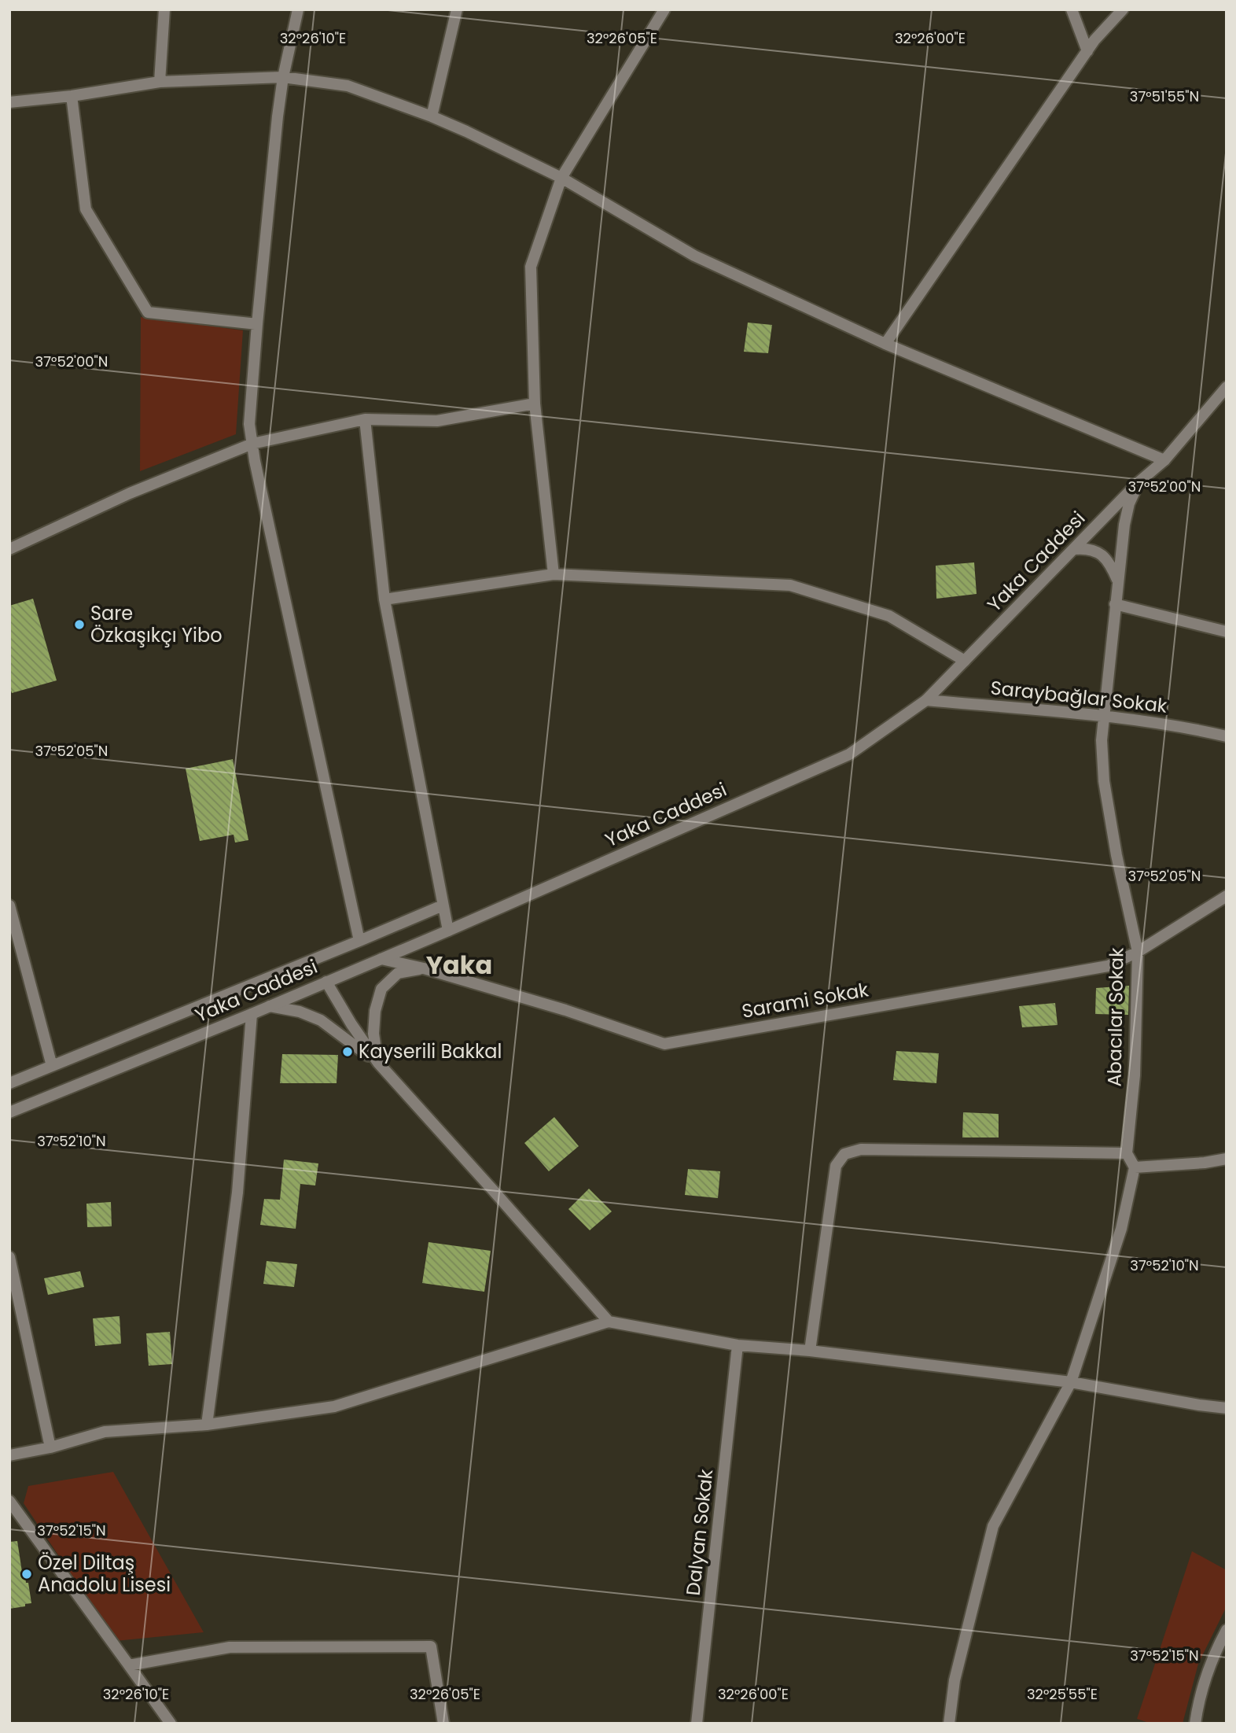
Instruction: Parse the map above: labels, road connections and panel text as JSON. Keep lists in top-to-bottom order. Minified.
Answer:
{"streets":{"street":["Yaka Caddesi","Saraybağlar Sokak","Sarami Sokak","Abacılar Sokak","Dalyan Sokak"]},"crossings":[["Yaka Caddesi","Saraybağlar Sokak"],["Yaka Caddesi","Sarami Sokak"],["Yaka Caddesi","Abacılar Sokak"],["Saraybağlar Sokak","Abacılar Sokak"],["Sarami Sokak","Abacılar Sokak"]],"districts":["Yaka"],"places":["Sare Özkaşıkçı Yibo","Kayserili Bakkal","Özel Diltaş Anadolu Lisesi"],"coordinates":["32°26'10\"E","32°26'05\"E","32°26'00\"E","37°51'55\"N","37°52'00\"N","37°52'05\"N","37°52'10\"N","37°52'15\"N","32°25'55\"E"]}
